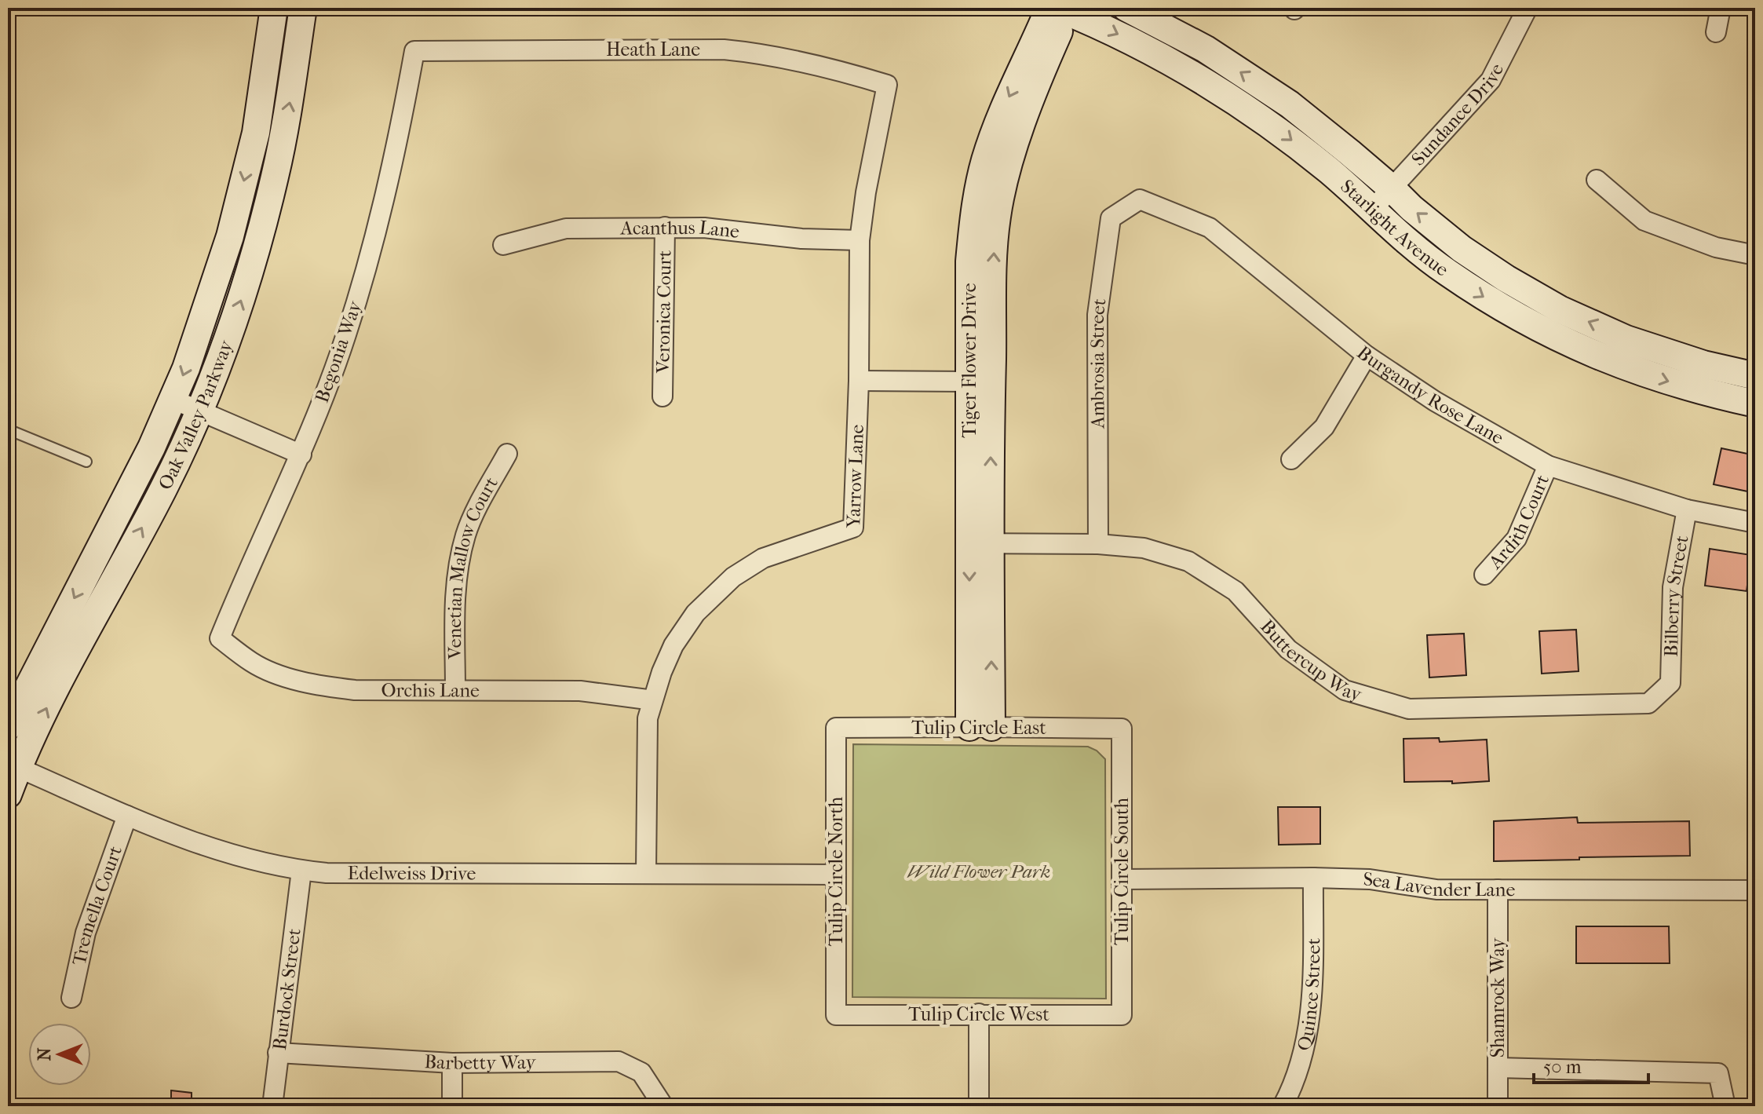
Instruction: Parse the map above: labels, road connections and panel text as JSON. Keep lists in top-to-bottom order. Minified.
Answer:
{"streets":{"street":["Heath Lane","Sundance Drive","Starlight Avenue","Acanthus Lane","Veronica Court","Begonia Way","Tiger Flower Drive","Ambrosia Street","Burgandy Rose Lane","Oak Valley Parkway","Yarrow Lane","Ardith Court","Venetian Mallow Court","Bilberry Street","Buttercup Way","Orchis Lane","Tulip Circle East","Tulip Circle North","Tulip Circle South","Edelweiss Drive","Sea Lavender Lane","Tremella Court","Burdock Street","Quince Street","Shamrock Way","Tulip Circle West","Barbetty Way"]},"crossings":[["Heath Lane","Begonia Way"],["Heath Lane","Yarrow Lane"],["Sundance Drive","Starlight Avenue"],["Starlight Avenue","Tiger Flower Drive"],["Acanthus Lane","Veronica Court"],["Acanthus Lane","Yarrow Lane"],["Begonia Way","Orchis Lane"],["Tiger Flower Drive","Buttercup Way"],["Tiger Flower Drive","Tulip Circle East"],["Ambrosia Street","Burgandy Rose Lane"],["Ambrosia Street","Buttercup Way"],["Burgandy Rose Lane","Ardith Court"],["Burgandy Rose Lane","Bilberry Street"],["Oak Valley Parkway","Edelweiss Drive"],["Yarrow Lane","Orchis Lane"],["Yarrow Lane","Edelweiss Drive"],["Venetian Mallow Court","Orchis Lane"],["Bilberry Street","Buttercup Way"],["Tulip Circle East","Tulip Circle North"],["Tulip Circle East","Tulip Circle South"],["Tulip Circle North","Edelweiss Drive"],["Tulip Circle North","Tulip Circle West"],["Tulip Circle South","Sea Lavender Lane"],["Tulip Circle South","Tulip Circle West"],["Edelweiss Drive","Tremella Court"],["Edelweiss Drive","Burdock Street"],["Sea Lavender Lane","Quince Street"],["Sea Lavender Lane","Shamrock Way"],["Burdock Street","Barbetty Way"]],"parks":["Wild Flower Park"],"scale_bar":"50 m","north":"left"}
